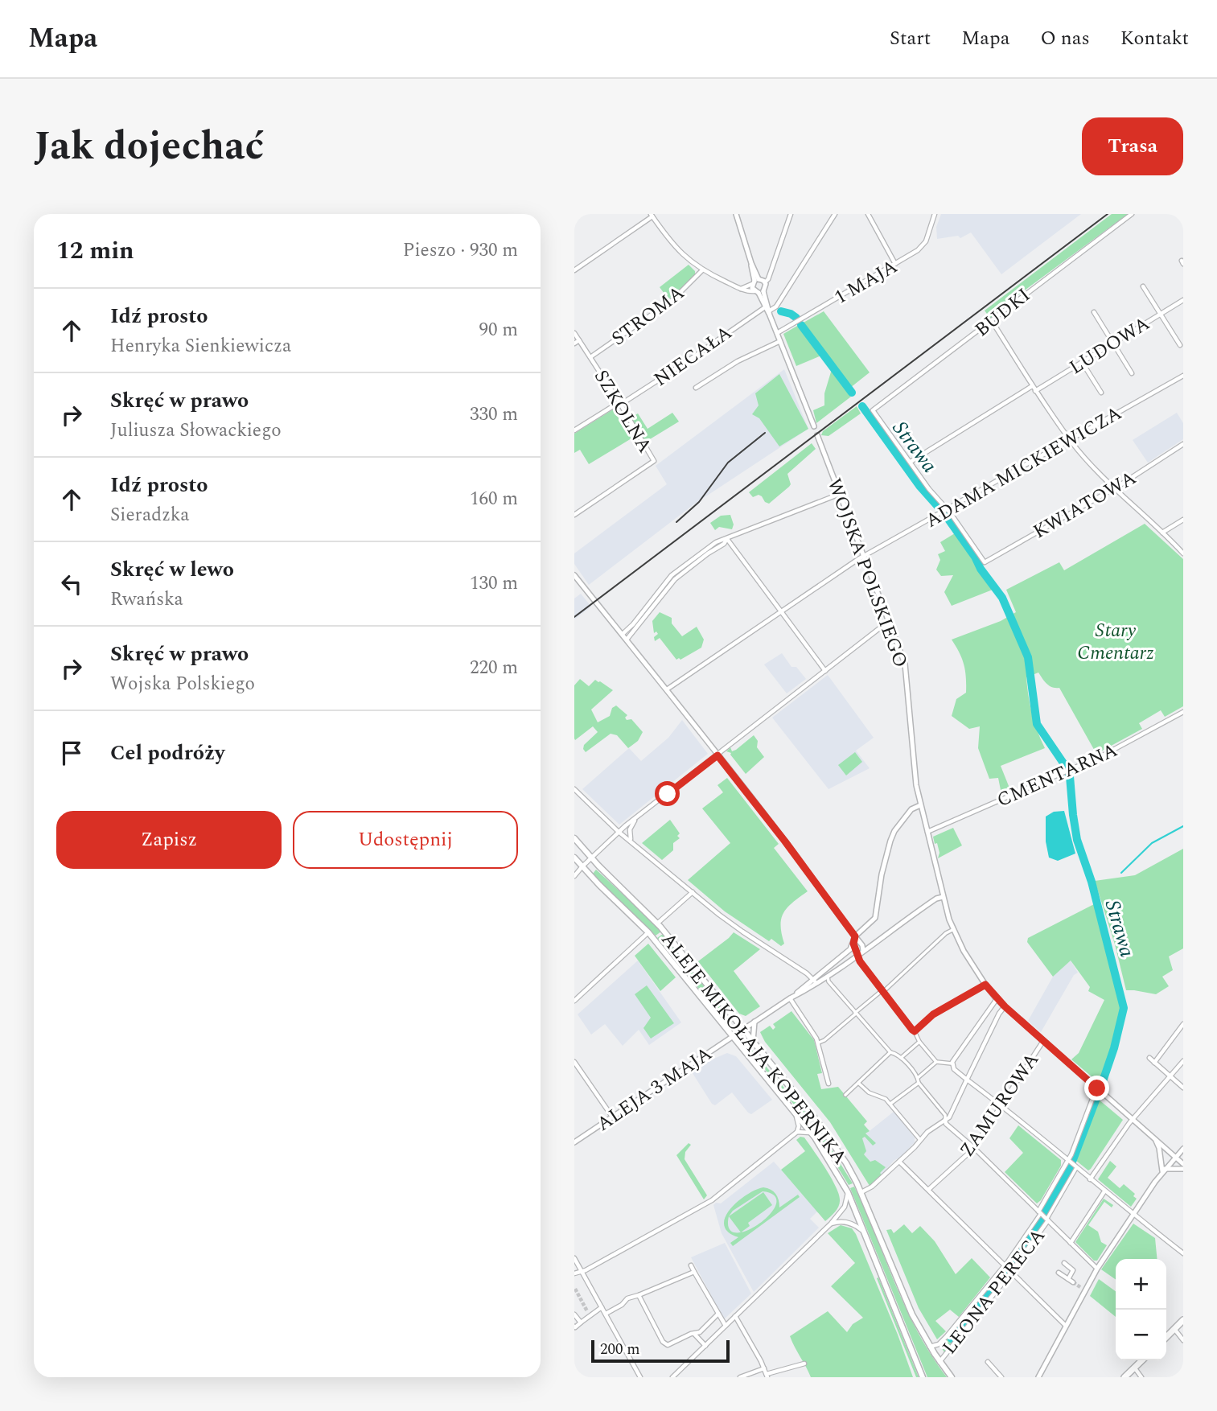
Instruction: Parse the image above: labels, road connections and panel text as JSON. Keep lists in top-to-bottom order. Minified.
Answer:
{"streets":{"main road":["ALEJE MIKOŁAJA KOPERNIKA"],"street":["1 MAJA","BUDKI","STROMA","LUDOWA","NIECAŁA","SZKOLNA","ADAMA MICKIEWICZA","KWIATOWA","WOJSKA POLSKIEGO","CMENTARNA","ALEJA 3 MAJA","ZAMUROWA","LEONA PERECA"]},"crossings":[["STROMA","SZKOLNA"],["NIECAŁA","SZKOLNA"],["ADAMA MICKIEWICZA","KWIATOWA"],["ADAMA MICKIEWICZA","WOJSKA POLSKIEGO"],["WOJSKA POLSKIEGO","CMENTARNA"],["WOJSKA POLSKIEGO","ZAMUROWA"],["WOJSKA POLSKIEGO","LEONA PERECA"],["ALEJE MIKOŁAJA KOPERNIKA","ALEJA 3 MAJA"],["ALEJE MIKOŁAJA KOPERNIKA","LEONA PERECA"]],"water":["Strawa"],"parks":["Stary Cmentarz"],"scale_bar":"200 m","page":{"header":"Mapa","nav":["Start","Mapa","O nas","Kontakt"],"title":"Jak dojechać","buttons":["Trasa",["Zapisz","Udostępnij"]],"heading":["12 min","Pieszo · 930 m"],"list":[["Idź prosto","Henryka Sienkiewicza","90 m"],["Skręć w prawo","Juliusza Słowackiego","330 m"],["Idź prosto","Sieradzka","160 m"],["Skręć w lewo","Rwańska","130 m"],["Skręć w prawo","Wojska Polskiego","220 m"],"Cel podróży"],"map_buttons":["+","−"],"scale":"200 m"}}
